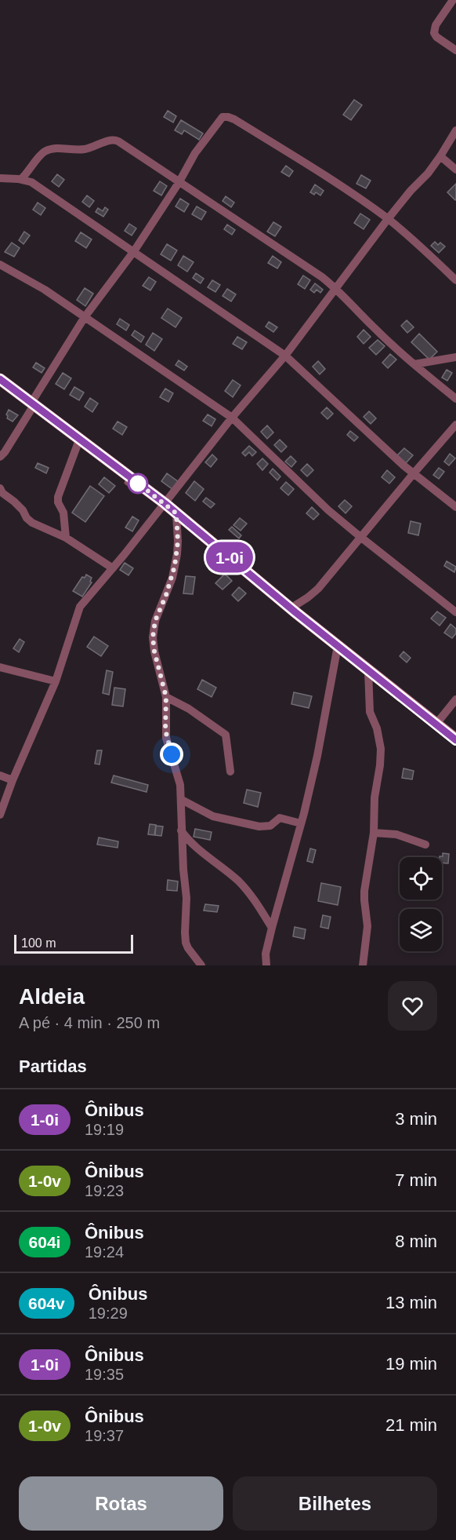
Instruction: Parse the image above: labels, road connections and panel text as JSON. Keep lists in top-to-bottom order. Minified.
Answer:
{"lines":["bus line 1-0i"],"scale_bar":"100 m","page":{"on_map":"1-0i","scale":"100 m","heading":[["Aldeia","A pé · 4 min · 250 m"],"Partidas"],"list":[{"mark":"1-0i","name":"Ônibus","note":"19:19","value":"3 min"},{"mark":"1-0v","name":"Ônibus","note":"19:23","value":"7 min"},{"mark":"604i","name":"Ônibus","note":"19:24","value":"8 min"},{"mark":"604v","name":"Ônibus","note":"19:29","value":"13 min"},{"mark":"1-0i","name":"Ônibus","note":"19:35","value":"19 min"},{"mark":"1-0v","name":"Ônibus","note":"19:37","value":"21 min"}],"buttons":["Rotas","Bilhetes"]}}
